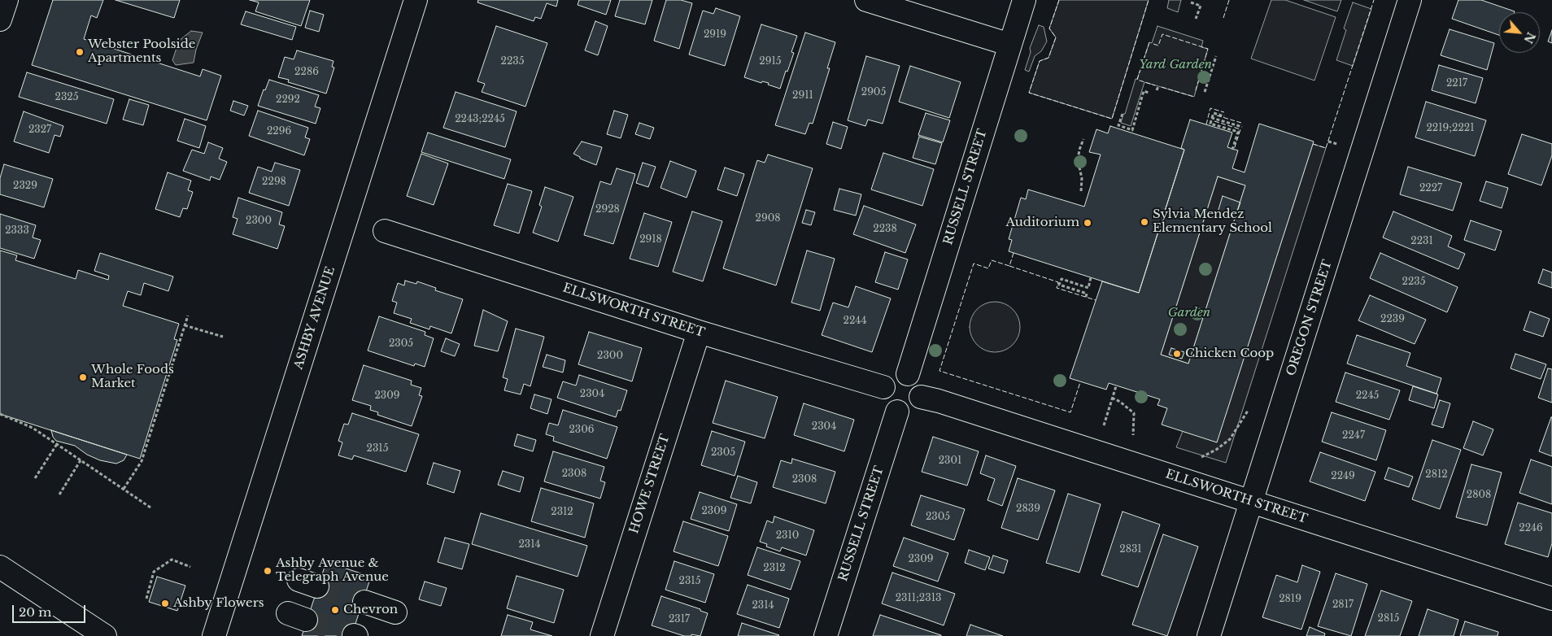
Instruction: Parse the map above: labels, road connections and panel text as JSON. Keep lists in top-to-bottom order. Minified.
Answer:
{"streets":{"street":["RUSSELL STREET","ELLSWORTH STREET","ASHBY AVENUE","OREGON STREET","HOWE STREET"]},"crossings":[["RUSSELL STREET","ELLSWORTH STREET"],["ELLSWORTH STREET","OREGON STREET"],["ELLSWORTH STREET","HOWE STREET"]],"parks":["Yard Garden","Garden"],"places":["Webster Poolside Apartments","Sylvia Mendez Elementary School","Auditorium","Chicken Coop","Whole Foods Market","Ashby Avenue & Telegraph Avenue","Ashby Flowers","Chevron"],"house_numbers":["2919","2235","2915","2286","2217","2905","2911","2325","2292","2243;2245","2219;2221","2327","2296","2298","2329","2227","2928","2908","2300","2238","2333","2918","2231","2235","2239","2244","2305","2300","2304","2309","2245","2304","2306","2247","2315","2305","2301","2308","2812","2249","2308","2808","2839","2309","2312","2305","2246","2310","2314","2831","2309","2312","2315","2311;2313","2819","2817","2314","2815","2317"],"scale_bar":"20 m","north":"bottom right"}
